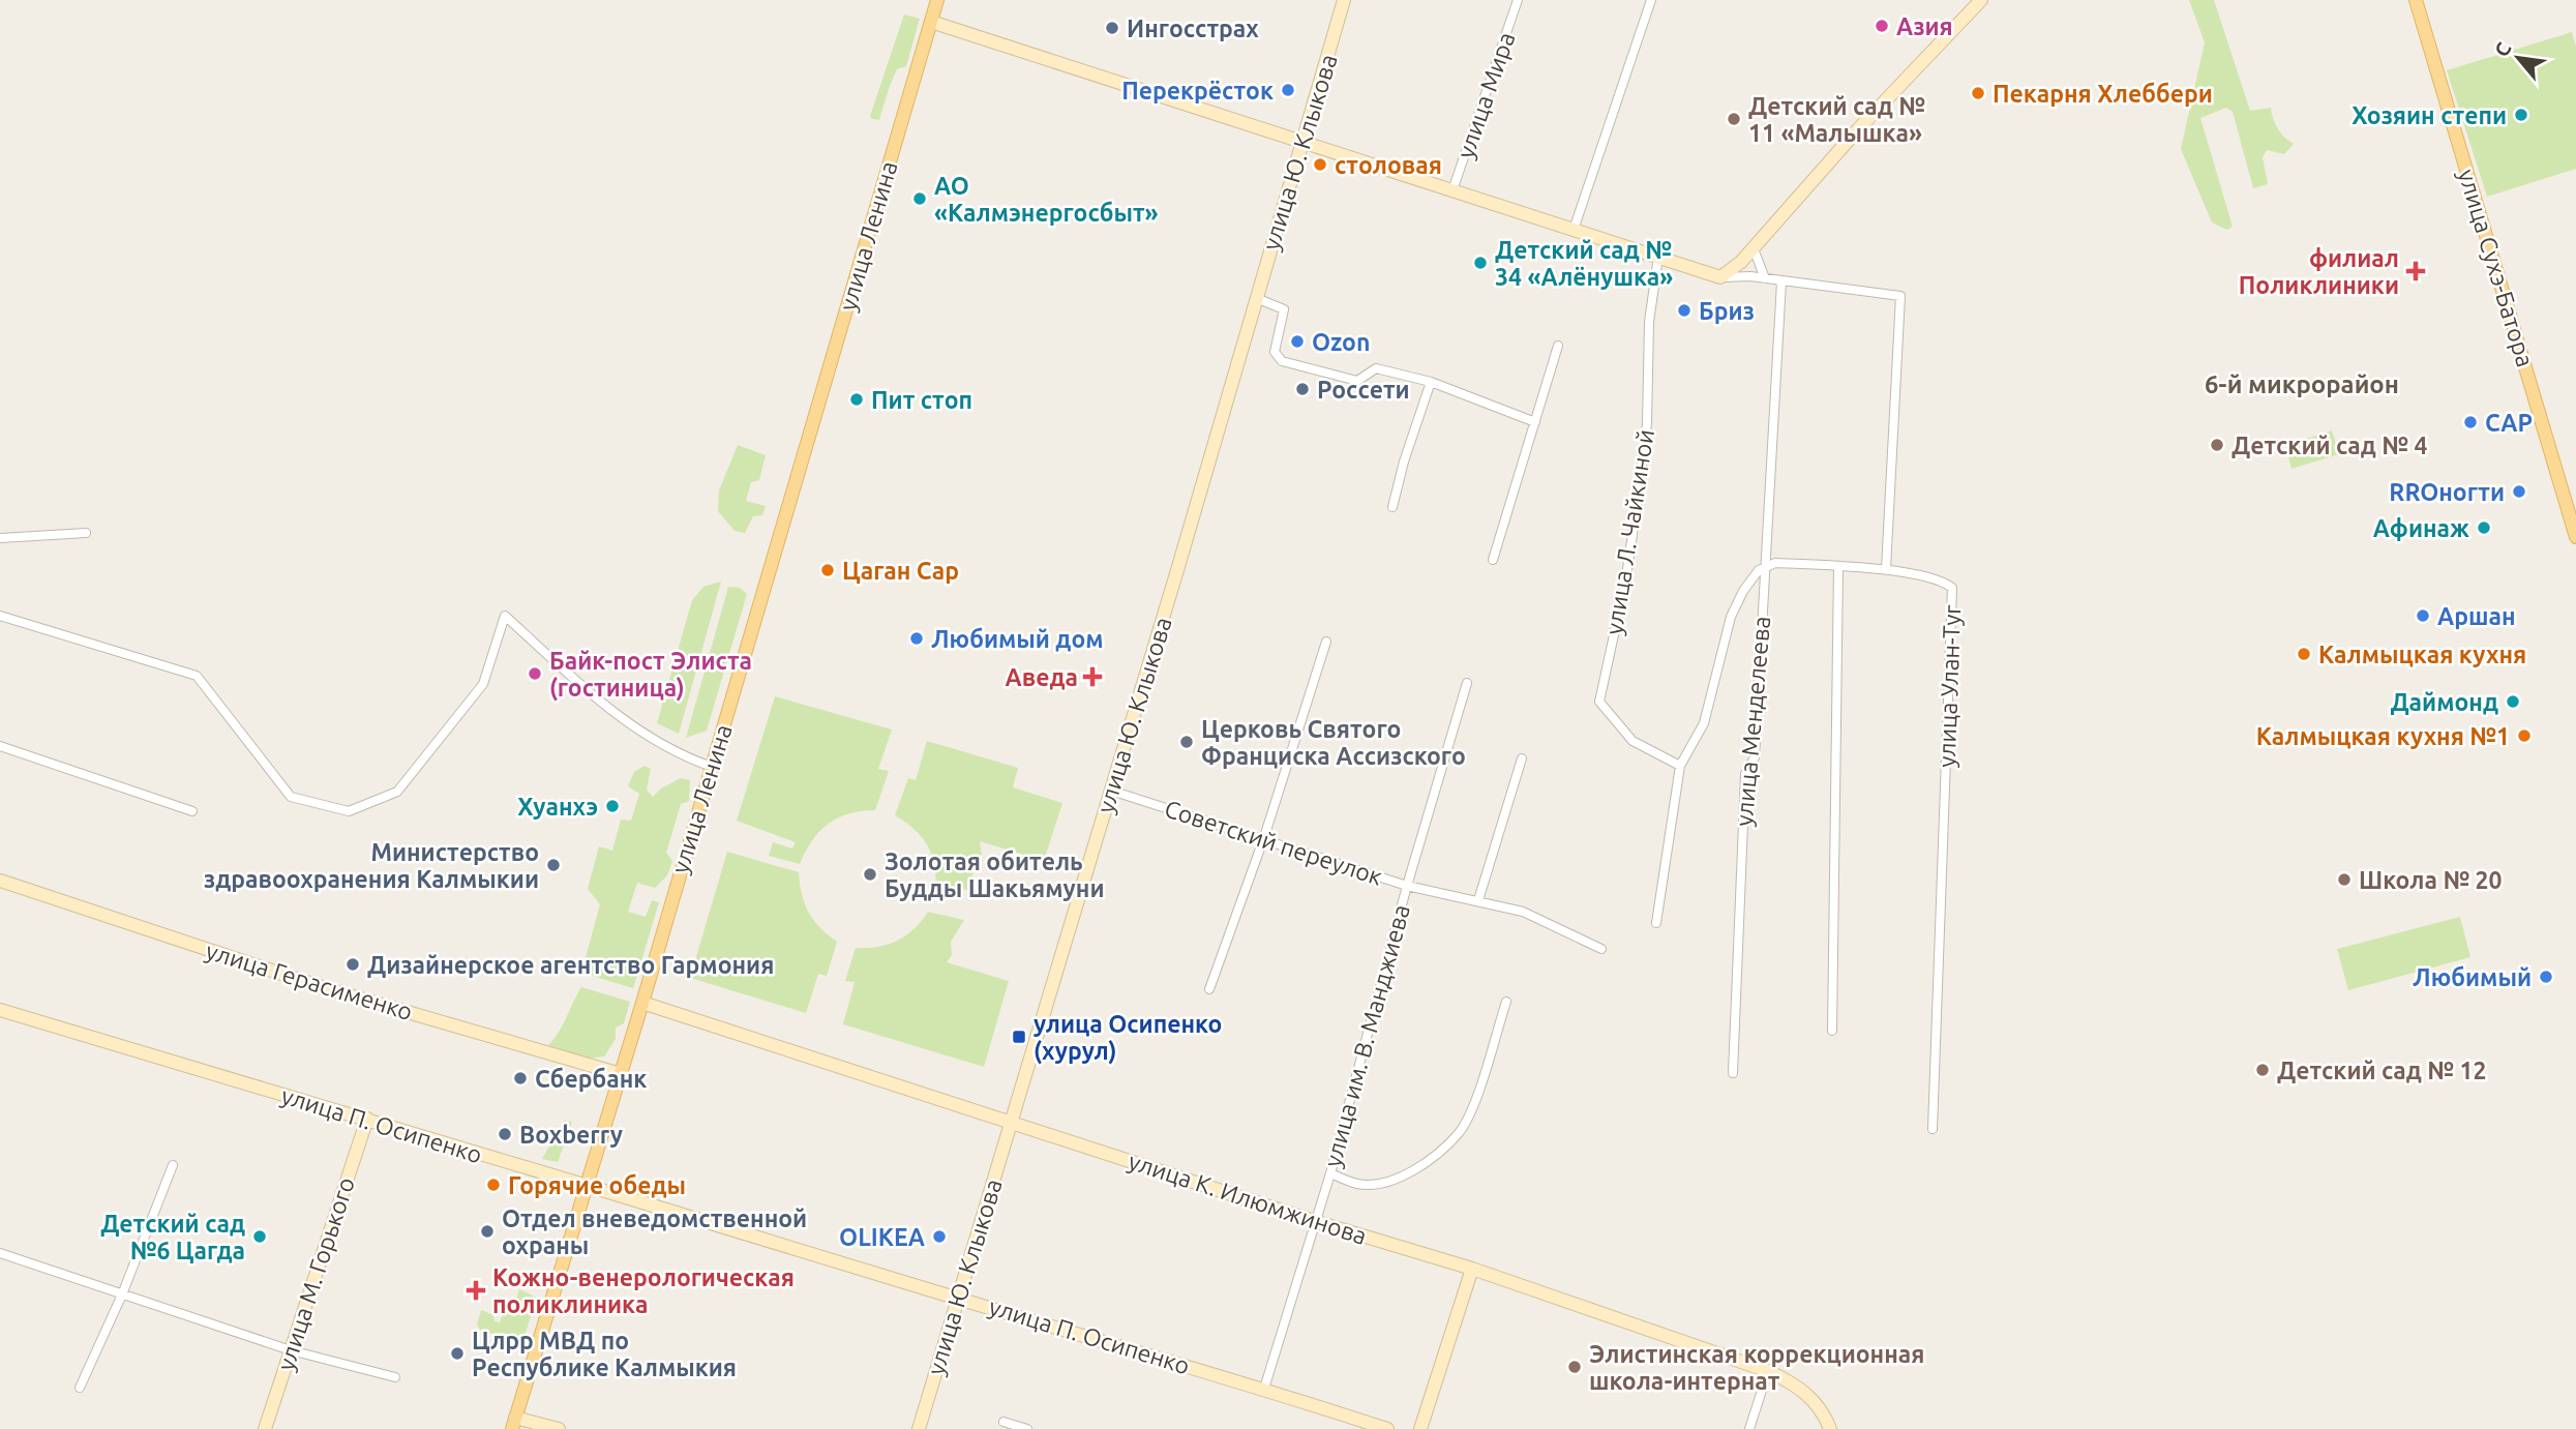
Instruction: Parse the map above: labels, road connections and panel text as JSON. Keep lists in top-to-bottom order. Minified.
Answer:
{"streets":{"main road":["улица Ю. Клыкова","улица Ленина","улица Сухэ-Батора","улица Герасименко","улица П. Осипенко","улица К. Илюмжинова","улица М. Горького"],"street":["улица Мира","улица Л. Чайкиной","улица Улан-Туг","улица Менделеева","Советский переулок","улица им. В. Манджиева"]},"crossings":[["улица Ю. Клыкова","Советский переулок"],["улица Ю. Клыкова","улица П. Осипенко"],["улица Ю. Клыкова","улица К. Илюмжинова"],["улица Ленина","улица Герасименко"],["улица Ленина","улица П. Осипенко"],["улица Ленина","улица К. Илюмжинова"],["Советский переулок","улица им. В. Манджиева"],["улица им. В. Манджиева","улица П. Осипенко"],["улица им. В. Манджиева","улица К. Илюмжинова"],["улица П. Осипенко","улица М. Горького"]],"districts":["6-й микрорайон"],"places":{"other":["Азия","Ингосстрах","Перекрёсток","Пекарня Хлеббери","Хозяин степи","Детский сад № 11 «Малышка»","столовая","АО «Калмэнергосбыт»","Детский сад № 34 «Алёнушка»","Бриз","Ozon","Россети","Пит стоп","САР","Детский сад № 4","RROногти","Афинаж","Цаган Сар","Аршан","Любимый дом","Калмыцкая кухня","Байк-пост Элиста (гостиница)","Даймонд","Калмыцкая кухня №1","Церковь Святого Франциска Ассизского","Хуанхэ","Министерство здравоохранения Калмыкии","Золотая обитель Будды Шакьямуни","Школа № 20","Дизайнерское агентство Гармония","Любимый","Детский сад № 12","Сбербанк","Boxberry","Горячие обеды","Отдел вневедомственной охраны","Детский сад №6 Цагда","OLIKEA","Цлрр МВД по Республике Калмыкия","Элистинская коррекционная школа-интернат"],"health":["филиал Поликлиники","Аведа","Кожно-венерологическая поликлиника"],"transit":["улица Осипенко (хурул)"]},"north":"top left"}
